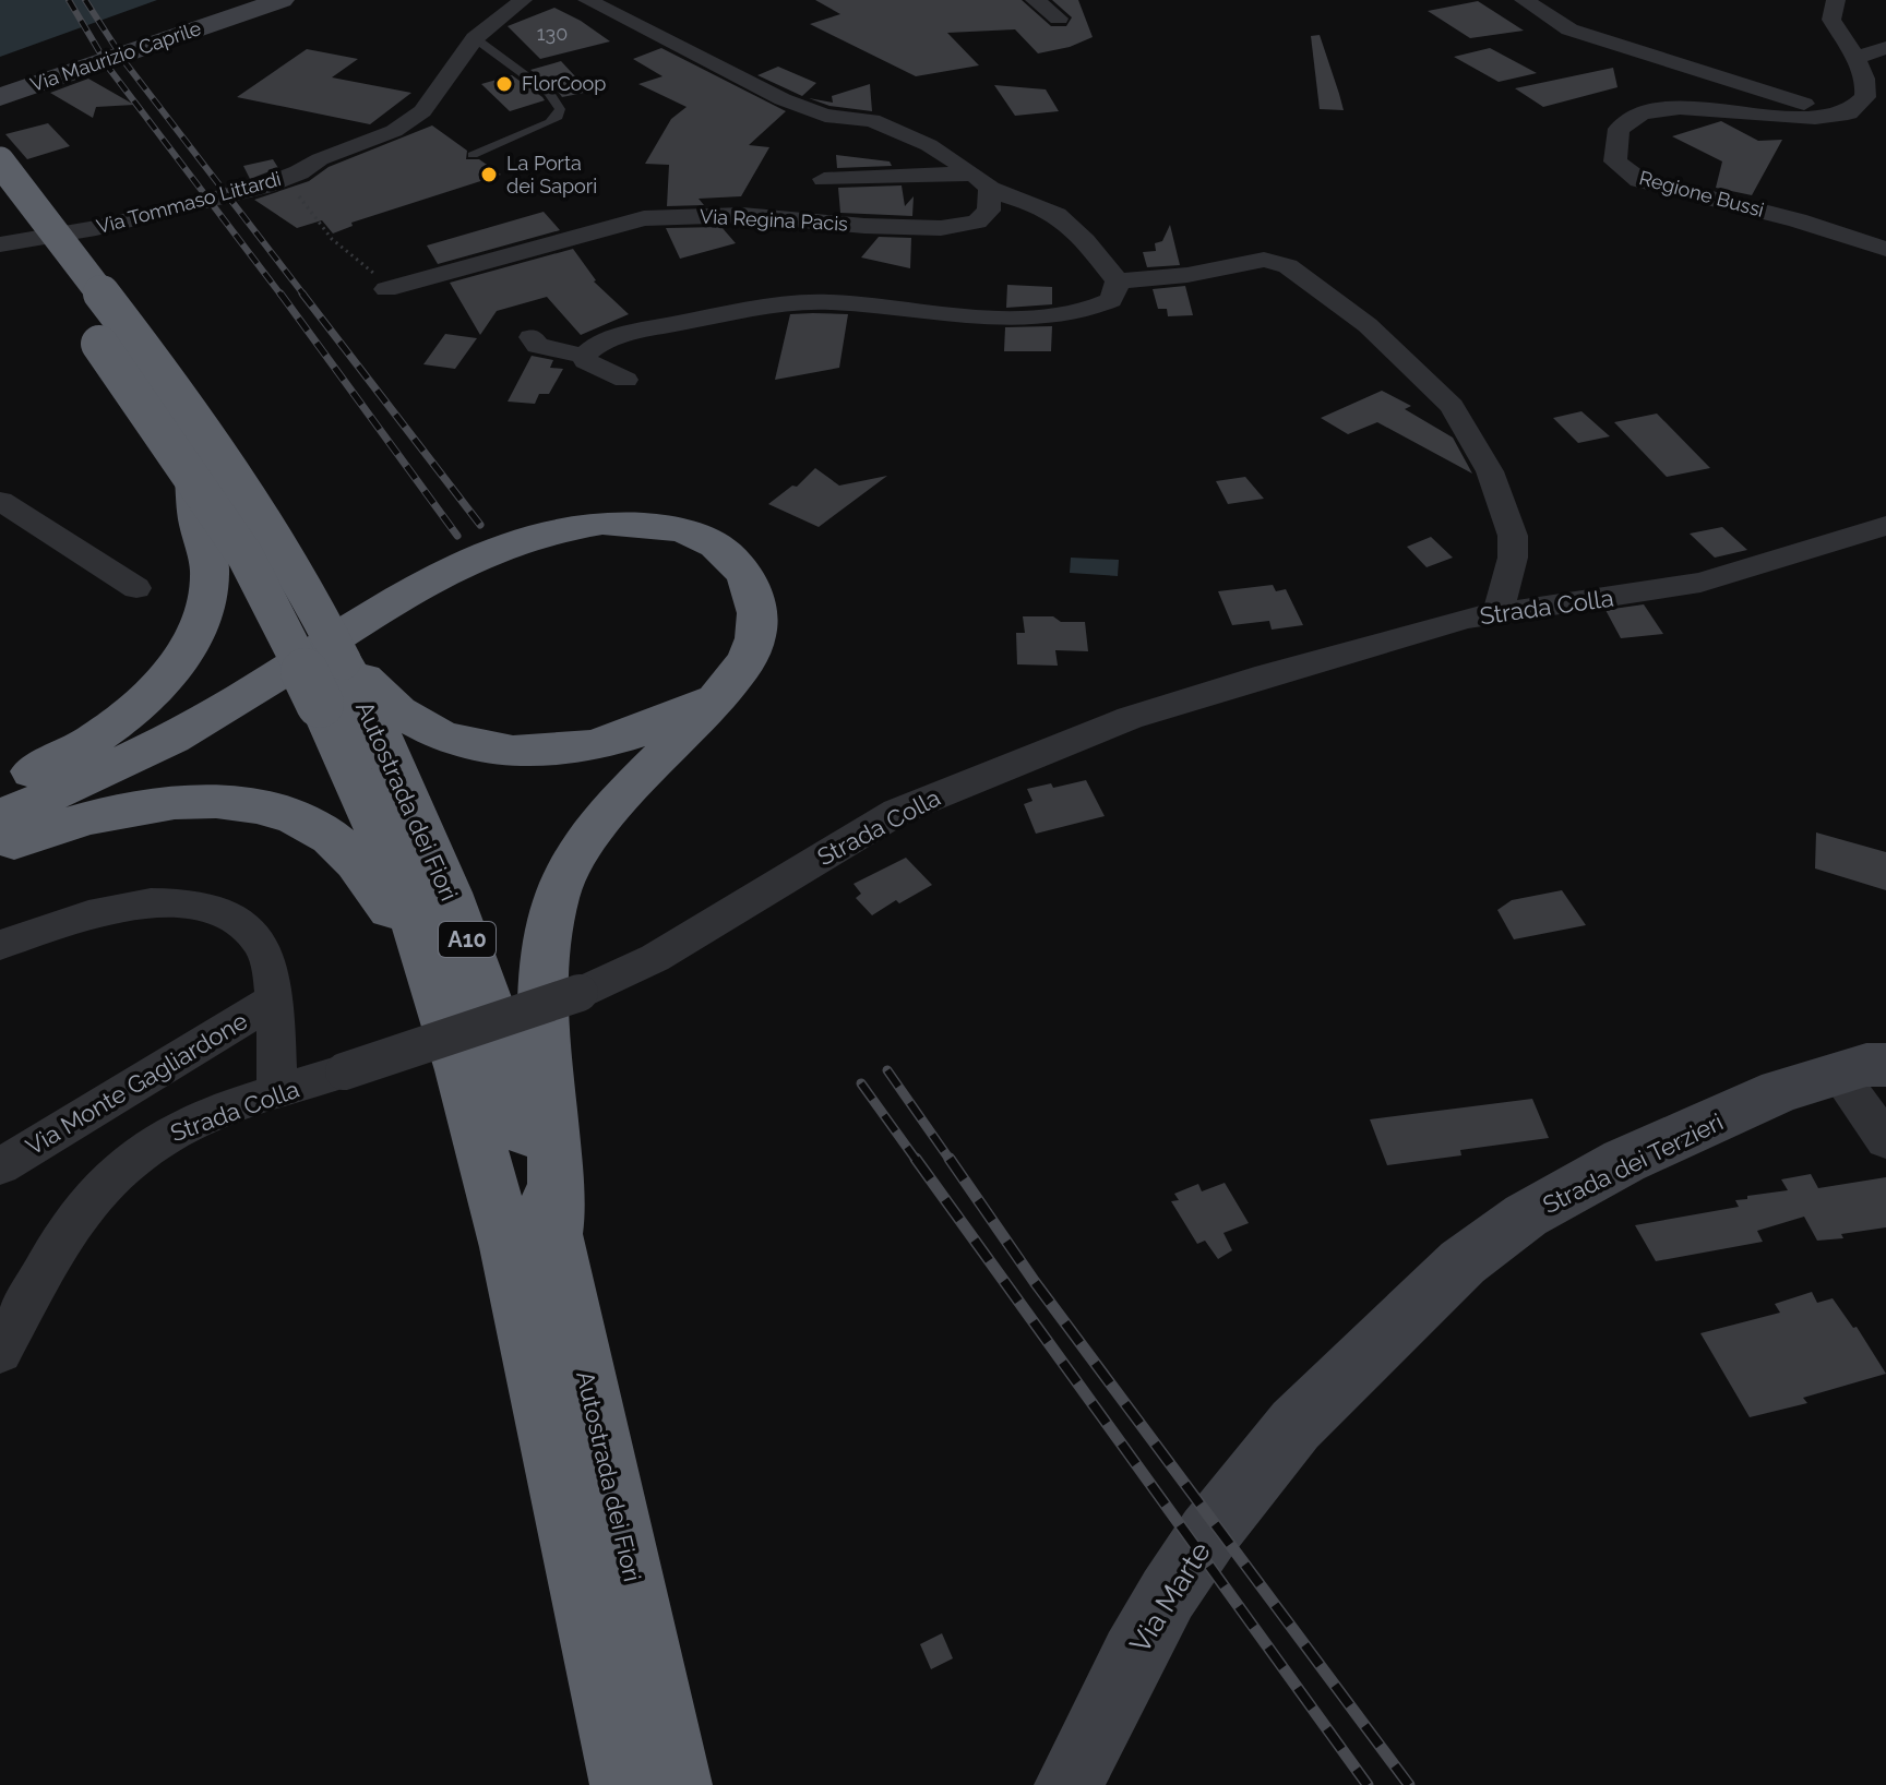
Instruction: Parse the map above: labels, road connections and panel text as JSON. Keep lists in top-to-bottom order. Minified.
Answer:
{"streets":{"highway":["Autostrada dei Fiori","A10"],"main road":["Via Maurizio Caprile","Strada dei Terzieri","Via Marte"],"street":["Regione Bussi","Via Tommaso Littardi","Via Regina Pacis","Strada Colla","Via Monte Gagliardone"]},"crossings":[["Strada dei Terzieri","Via Marte"]],"places":["FlorCoop","La Porta dei Sapori"],"house_numbers":["130"]}
